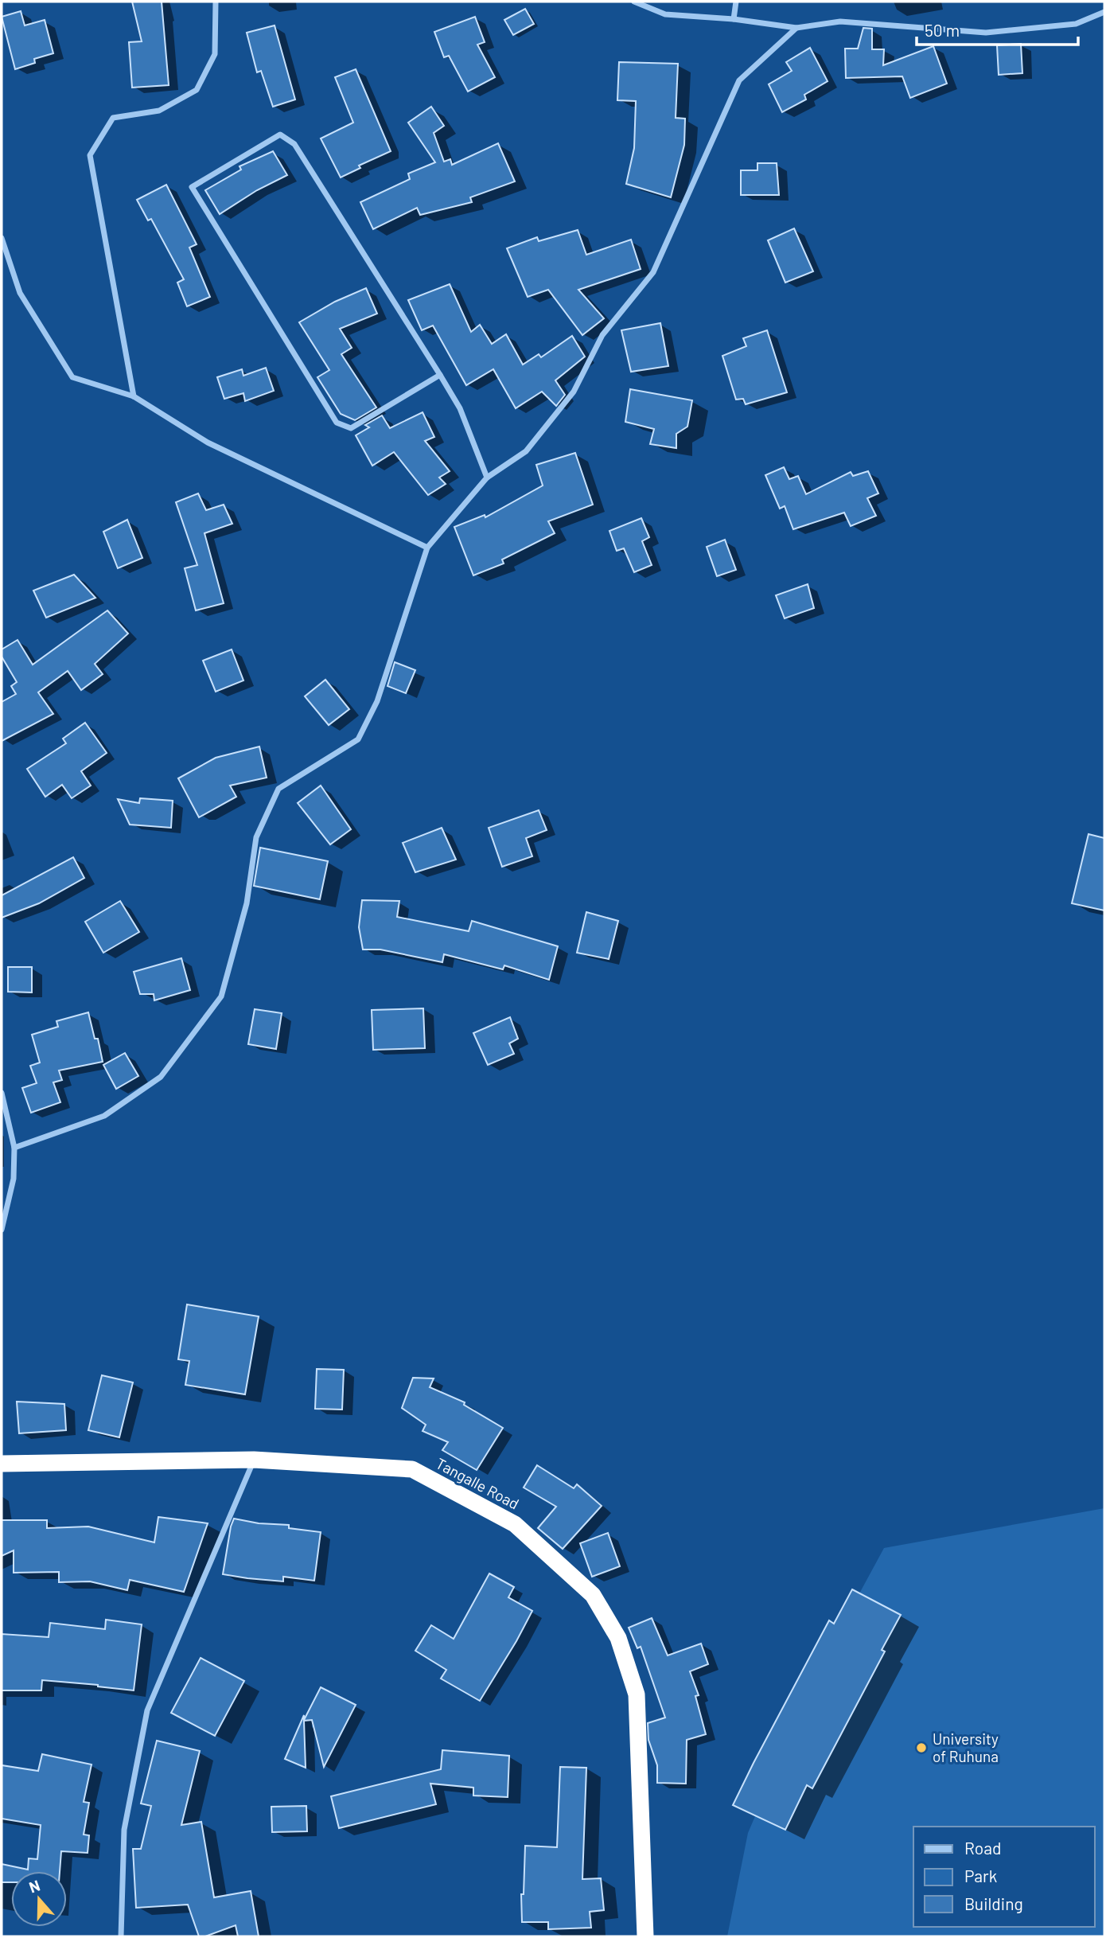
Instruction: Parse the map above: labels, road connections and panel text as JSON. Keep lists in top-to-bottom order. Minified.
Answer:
{"streets":{"highway":["Tangalle Road"]},"places":["University of Ruhuna"],"legend":["Road","Park","Building"],"scale_bar":"50 m","north":"top"}
